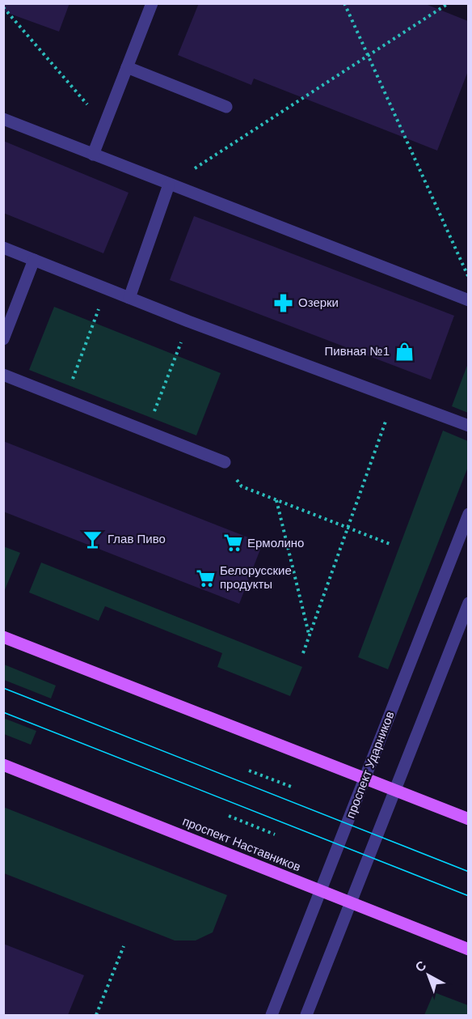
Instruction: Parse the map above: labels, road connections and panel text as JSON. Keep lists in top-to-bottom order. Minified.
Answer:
{"streets":{"main road":["проспект Наставников"],"street":["проспект Ударников"]},"crossings":[["проспект Ударников","проспект Наставников"]],"places":{"pharmacy":["Озерки"],"shop":["Пивная №1"],"bar":["Глав Пиво"],"supermarket":["Ермолино","Белорусские продукты"]},"north":"top left"}
